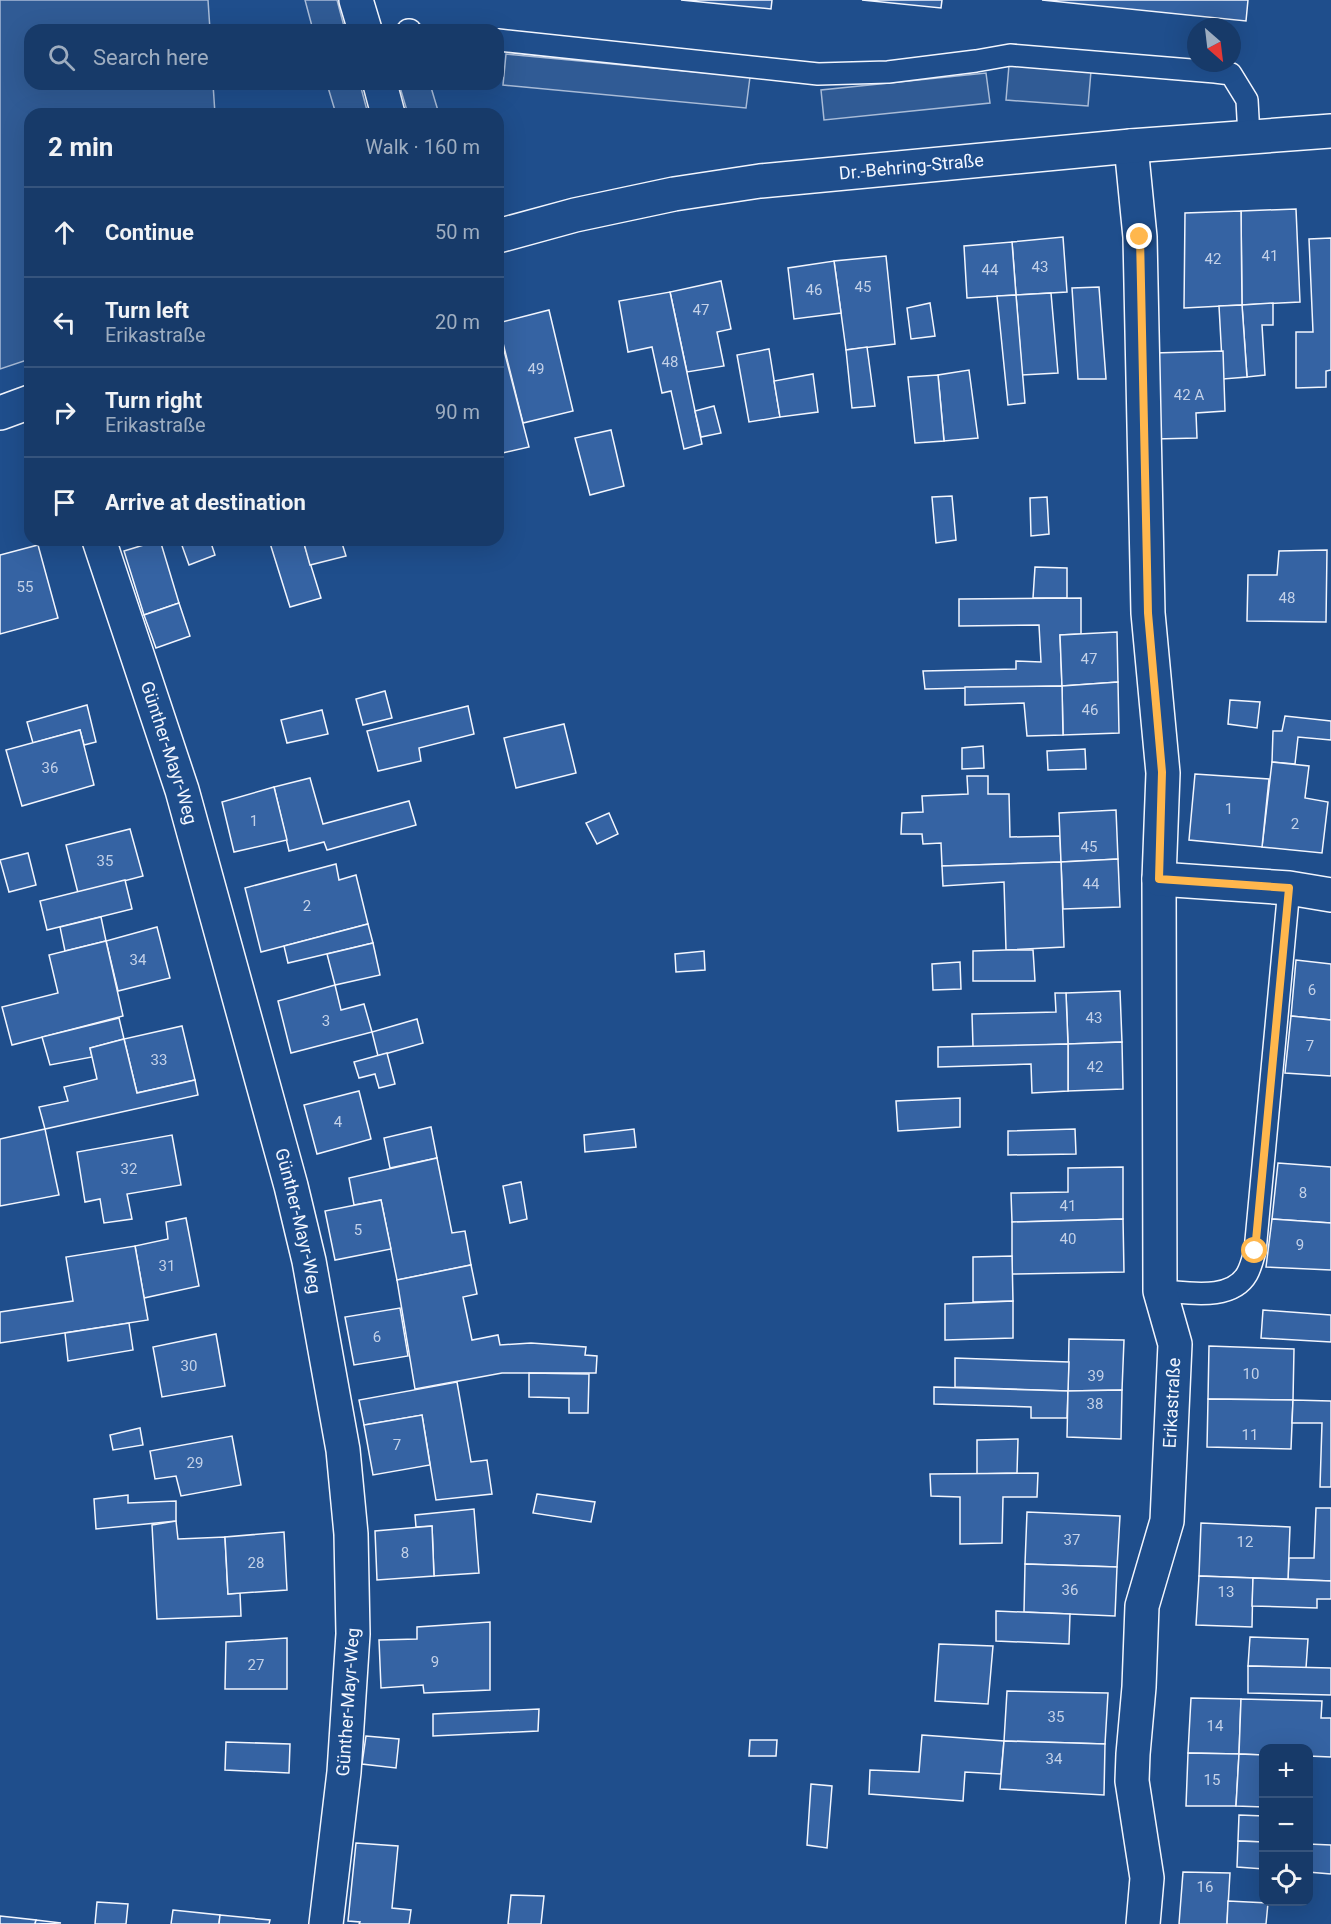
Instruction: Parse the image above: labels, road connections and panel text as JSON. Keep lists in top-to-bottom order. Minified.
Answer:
{"streets":{"street":["Dr.-Behring-Straße","Günther-Mayr-Weg","Erikastraße"]},"crossings":[["Dr.-Behring-Straße","Erikastraße"]],"house_numbers":["41","42","43","44","45","46","47","48","49","42 A","55","48","47","46","36","1","1","2","45","35","44","2","34","6","43","3","7","33","42","4","32","8","41","5","40","9","31","6","30","10","39","38","11","7","29","37","12","8","28","36","13","9","27","35","14","34","15","16"],"north":"bottom right","page":{"search":"Search here","heading":["2 min","Walk · 160 m"],"list":[["Continue","50 m"],["Turn left","Erikastraße","20 m"],["Turn right","Erikastraße","90 m"],"Arrive at destination"],"map_buttons":["+","−"]}}
